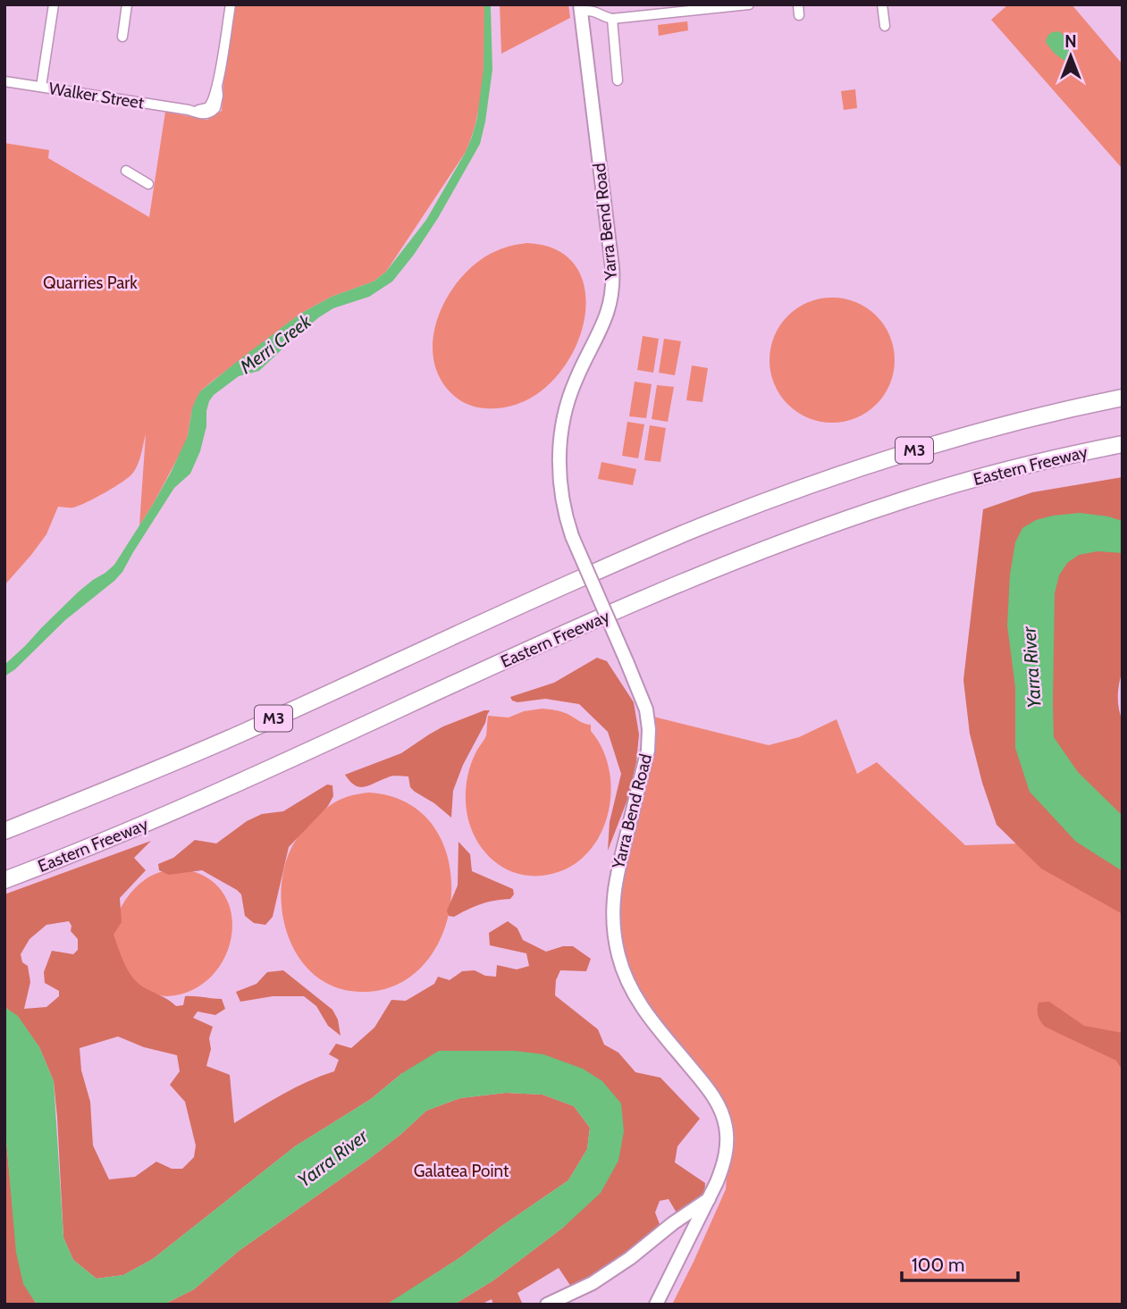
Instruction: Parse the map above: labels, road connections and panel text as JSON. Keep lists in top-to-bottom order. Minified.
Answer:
{"streets":{"highway":["M3","Eastern Freeway"],"street":["Walker Street","Yarra Bend Road"]},"water":["Merri Creek","Yarra River"],"parks":["Quarries Park","Galatea Point"],"scale_bar":"100 m","north":"top"}
